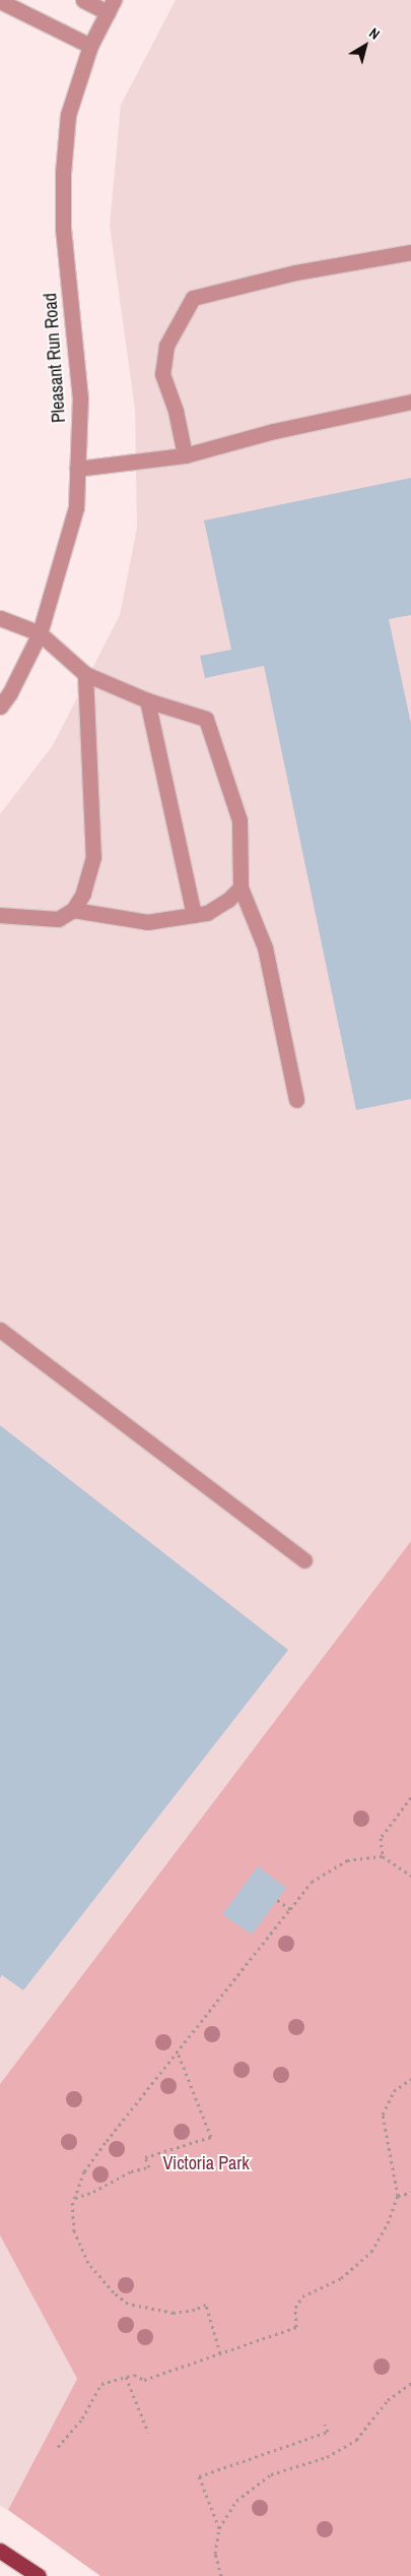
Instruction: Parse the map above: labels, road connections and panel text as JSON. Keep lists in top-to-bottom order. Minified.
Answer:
{"streets":{"street":["Pleasant Run Road"]},"parks":["Victoria Park"],"north":"top right"}
